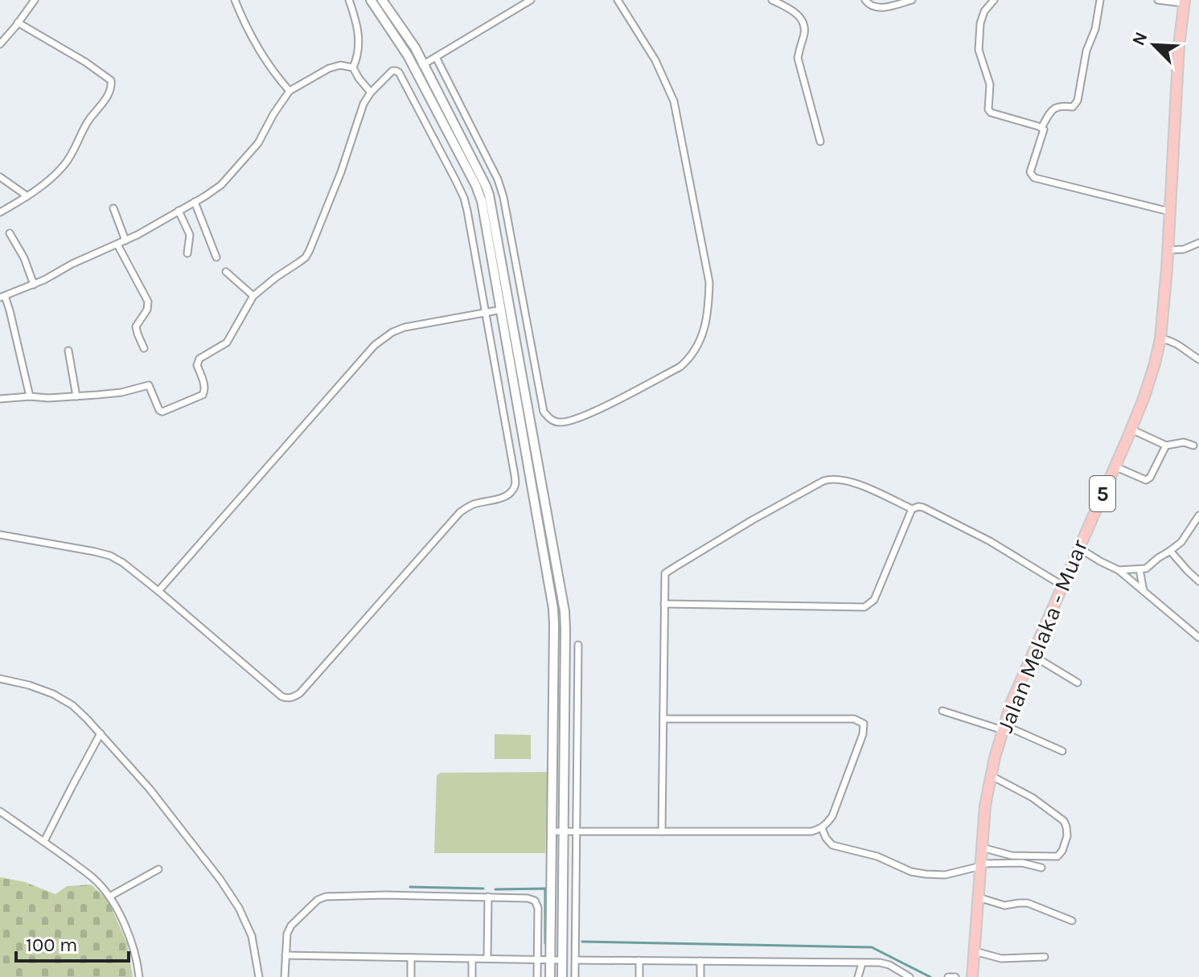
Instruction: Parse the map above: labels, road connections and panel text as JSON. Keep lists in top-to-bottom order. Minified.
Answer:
{"streets":{"main road":["5","Jalan Melaka - Muar"]},"scale_bar":"100 m","north":"top left"}
